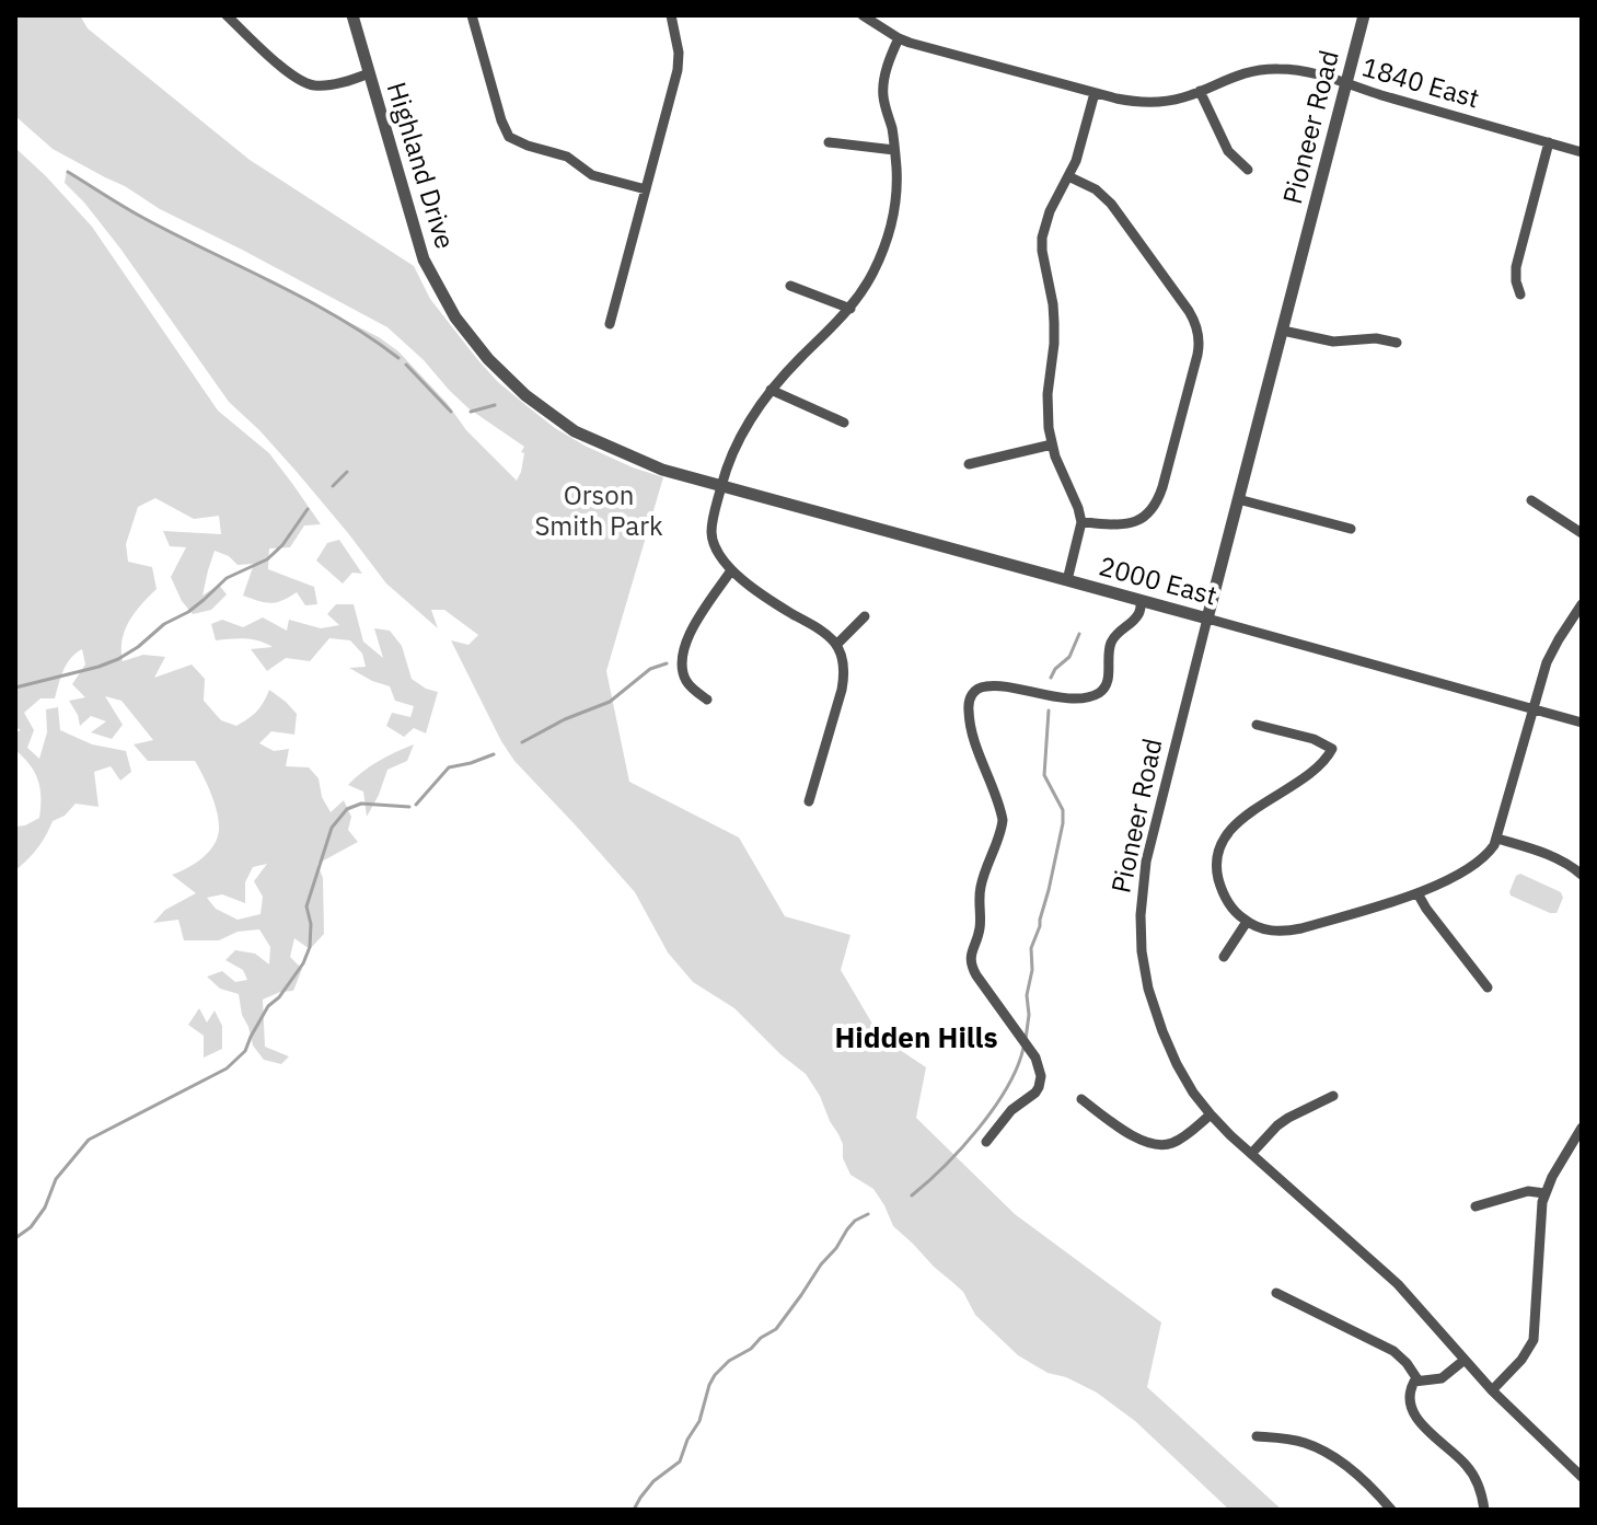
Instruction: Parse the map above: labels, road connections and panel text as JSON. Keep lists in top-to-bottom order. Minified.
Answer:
{"streets":{"street":["1840 East","Pioneer Road","Highland Drive","2000 East"]},"crossings":[["1840 East","Pioneer Road"],["Pioneer Road","2000 East"],["Highland Drive","2000 East"]],"districts":["Hidden Hills"],"parks":["Orson Smith Park"]}
